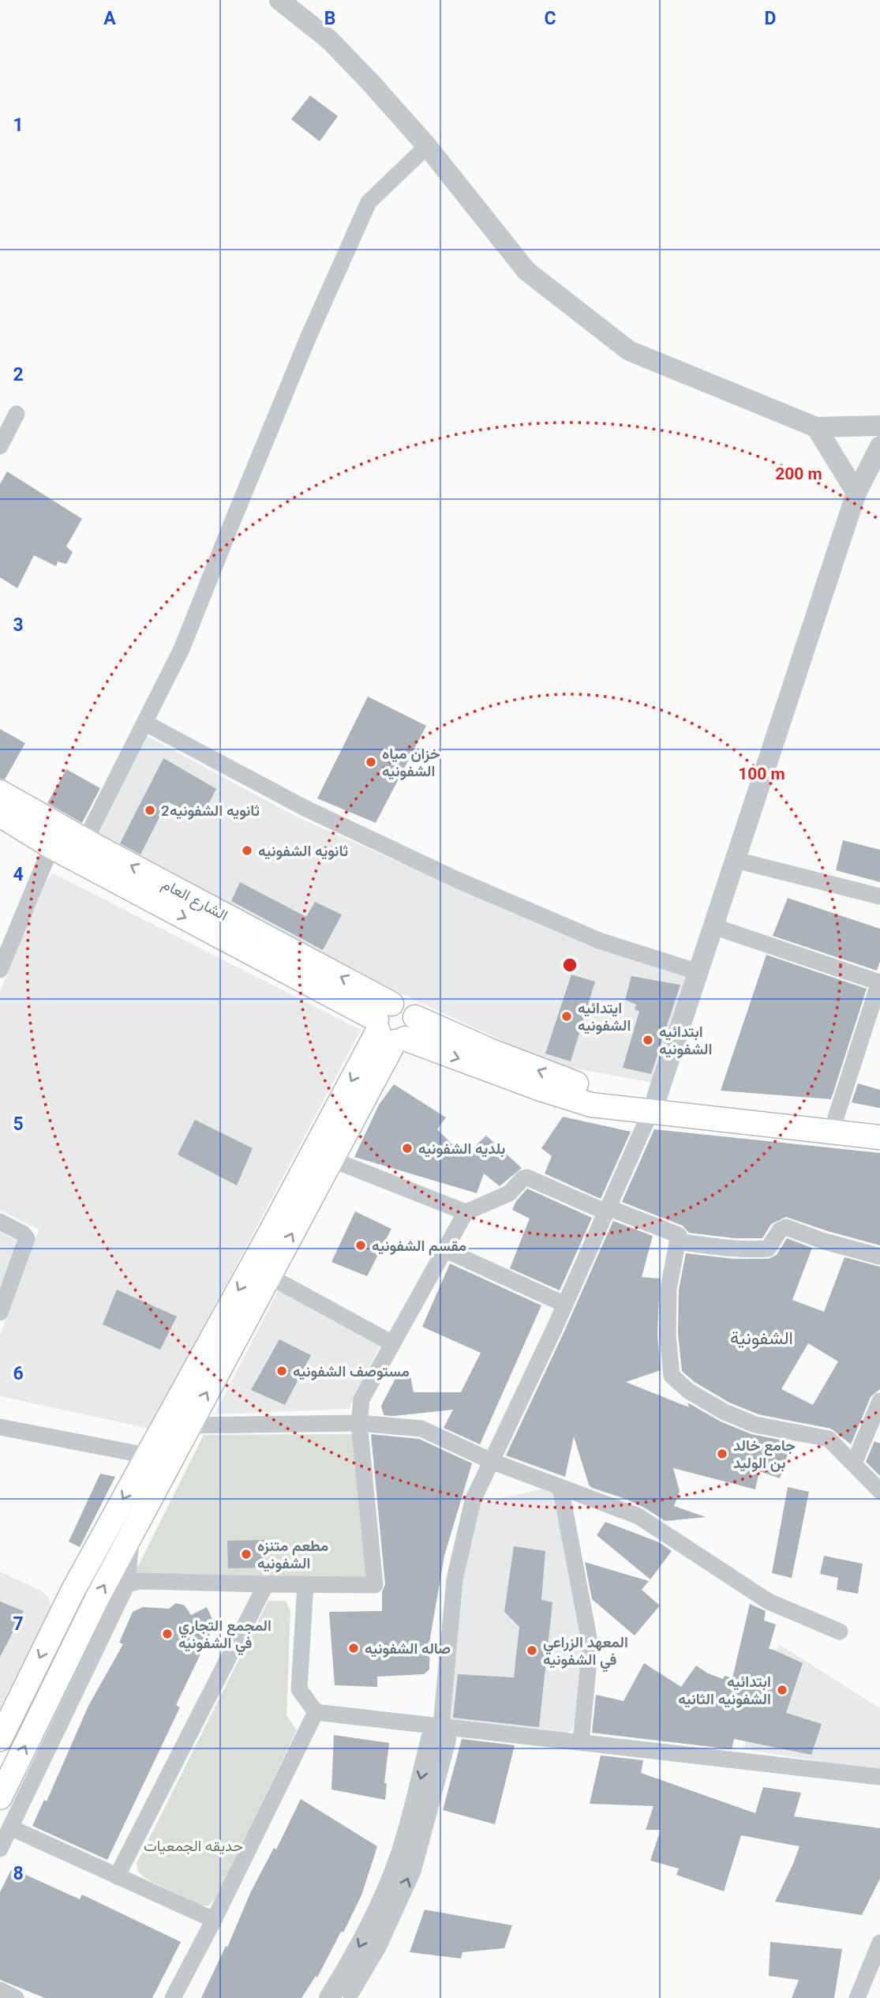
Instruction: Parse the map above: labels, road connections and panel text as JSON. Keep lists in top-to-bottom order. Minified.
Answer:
{"streets":{"main road":["الشارع العام"]},"districts":["الشفونية"],"parks":["حديقه الجمعيات"],"places":["خزان مياه الشفونيه","ثانويه الشفونيه2","ثانويه الشفونيه","ايتدائيه الشفونيه","ابتدائيه الشفونيه","بلديه الشفونيه","مقسم الشفونيه","مستوصف الشفونيه","جامع خالد بن الوليد","مطعم متنزه الشفونيه","المجمع التجاري في الشفونيه","صاله الشفونيه","المعهد الزراعي في الشفونيه","ابتدائيه الشفونيه الثانيه"],"grid":{"columns":["A","B","C","D"],"rows":["1","2","3","4","5","6","7","8"]},"rings":["200 m","100 m"]}
